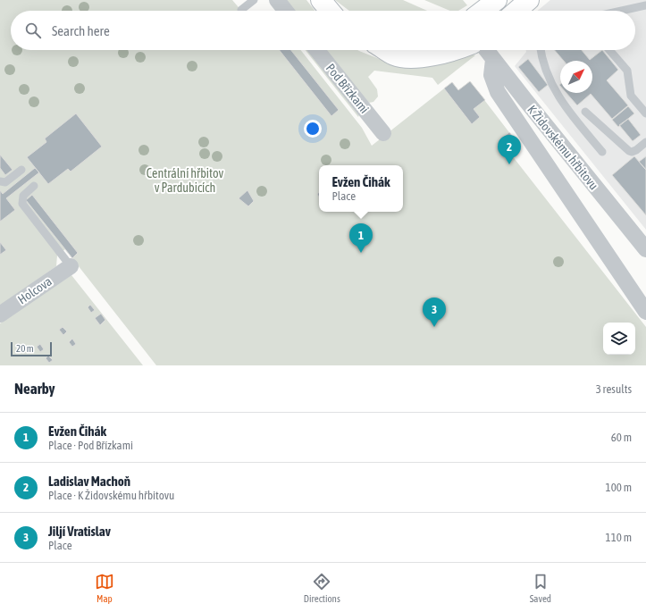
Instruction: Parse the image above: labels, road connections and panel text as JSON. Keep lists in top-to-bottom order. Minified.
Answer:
{"streets":{"street":["Pod Břízkami","K Židovskému hřbitovu","Holcova"]},"parks":["Centrální hřbitov v Pardubicích"],"scale_bar":"20 m","north":"top right","page":{"search":"Search here","pins":["2","1","3"],"popup":["Evžen Čihák","Place"],"scale":"20 m","heading":["Nearby","3 results"],"list":[{"mark":"1","name":"Evžen Čihák","note":"Place · Pod Břízkami","value":"60 m"},{"mark":"2","name":"Ladislav Machoň","note":"Place · K Židovskému hřbitovu","value":"100 m"},{"mark":"3","name":"Jiljí Vratislav","note":"Place","value":"110 m"}],"nav":["Map","Directions","Saved"]}}
